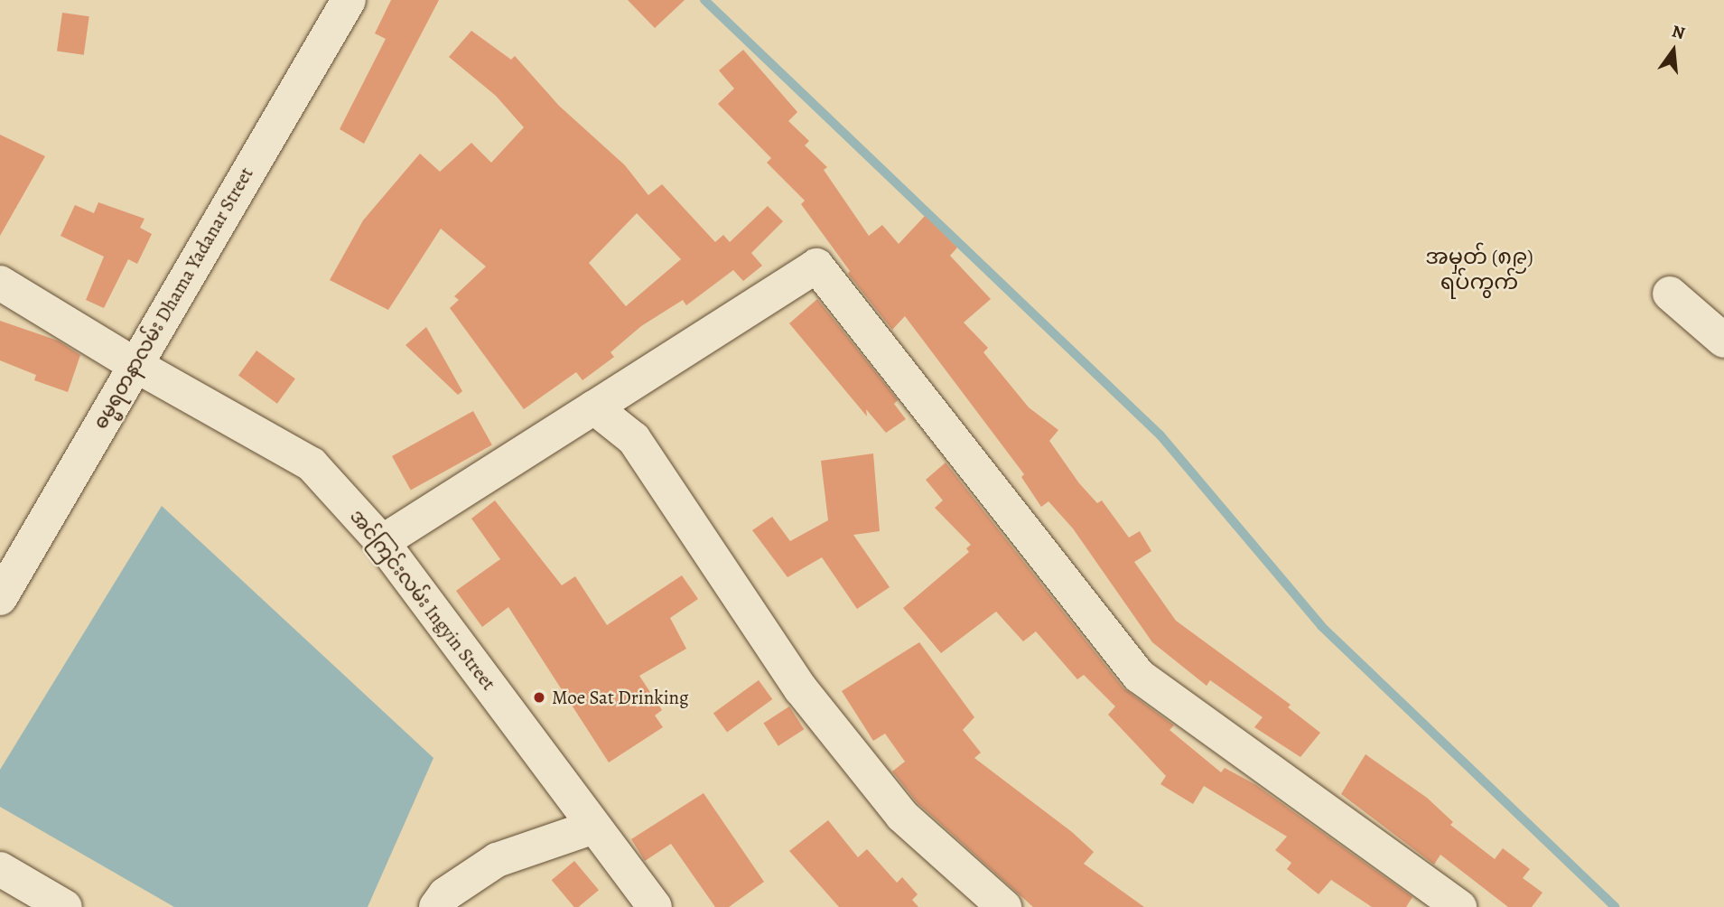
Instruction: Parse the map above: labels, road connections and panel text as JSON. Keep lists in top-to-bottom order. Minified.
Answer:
{"streets":{"street":["ဓမ္မရတနာလမ်း Dhama Yadanar Street","အင်ကြင်းလမ်း Ingyin Street"]},"crossings":[["ဓမ္မရတနာလမ်း Dhama Yadanar Street","အင်ကြင်းလမ်း Ingyin Street"]],"districts":["အမှတ် (၈၉) ရပ်ကွက်"],"places":["Moe Sat Drinking"],"north":"top"}
